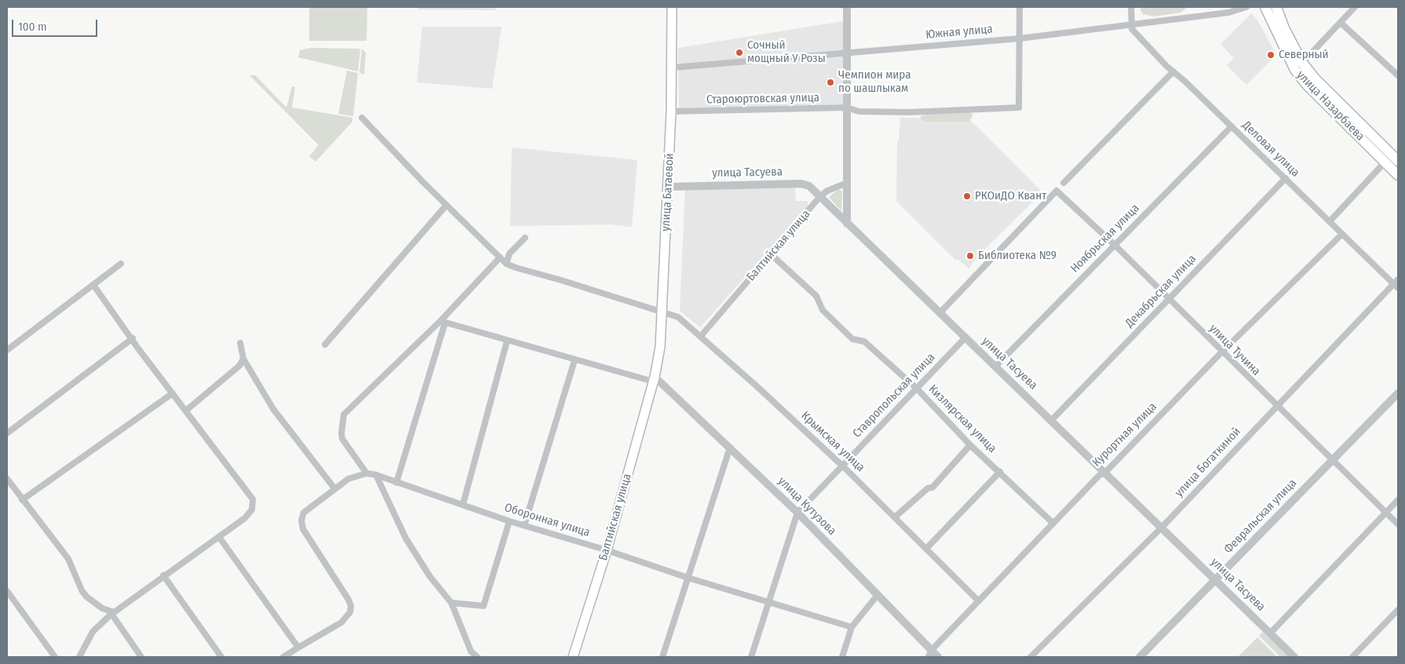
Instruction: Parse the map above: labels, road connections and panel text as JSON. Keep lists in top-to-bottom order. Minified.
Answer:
{"streets":{"main road":["улица Назарбаева","улица Батаевой","Балтийская улица"],"street":["Южная улица","Староюртовская улица","Деловая улица","улица Тасуева","Ноябрьская улица","Декабрьская улица","улица Тучина","Ставропольская улица","Кизлярская улица","Курортная улица","Крымская улица","улица Богаткиной","улица Кутузова","Февральская улица","Оборонная улица"]},"crossings":[["Южная улица","Староюртовская улица"],["Южная улица","Деловая улица"],["Южная улица","улица Батаевой"],["Староюртовская улица","улица Батаевой"],["Деловая улица","Ноябрьская улица"],["Деловая улица","Декабрьская улица"],["Деловая улица","Курортная улица"],["Деловая улица","улица Богаткиной"],["улица Тасуева","улица Батаевой"],["улица Тасуева","Ноябрьская улица"],["улица Тасуева","Балтийская улица"],["улица Тасуева","Декабрьская улица"],["улица Тасуева","улица Тучина"],["улица Тасуева","Ставропольская улица"],["улица Тасуева","Курортная улица"],["улица Тасуева","улица Богаткиной"],["улица Тасуева","Февральская улица"],["улица Батаевой","Балтийская улица"],["улица Батаевой","Крымская улица"],["улица Батаевой","улица Кутузова"],["Ноябрьская улица","улица Тучина"],["Балтийская улица","Кизлярская улица"],["Балтийская улица","Крымская улица"],["Балтийская улица","улица Кутузова"],["Балтийская улица","Оборонная улица"],["Декабрьская улица","улица Тучина"],["улица Тучина","Курортная улица"],["улица Тучина","улица Богаткиной"],["улица Тучина","Февральская улица"],["Ставропольская улица","Кизлярская улица"],["Ставропольская улица","Крымская улица"],["Ставропольская улица","улица Кутузова"],["Ставропольская улица","Оборонная улица"],["Кизлярская улица","Курортная улица"],["Курортная улица","Крымская улица"],["Курортная улица","улица Кутузова"]],"places":["Сочный мощный У Розы","Северный","Чемпион мира по шашлыкам","РКОиДО Квант","Библиотека №9"],"scale_bar":"100 m"}
